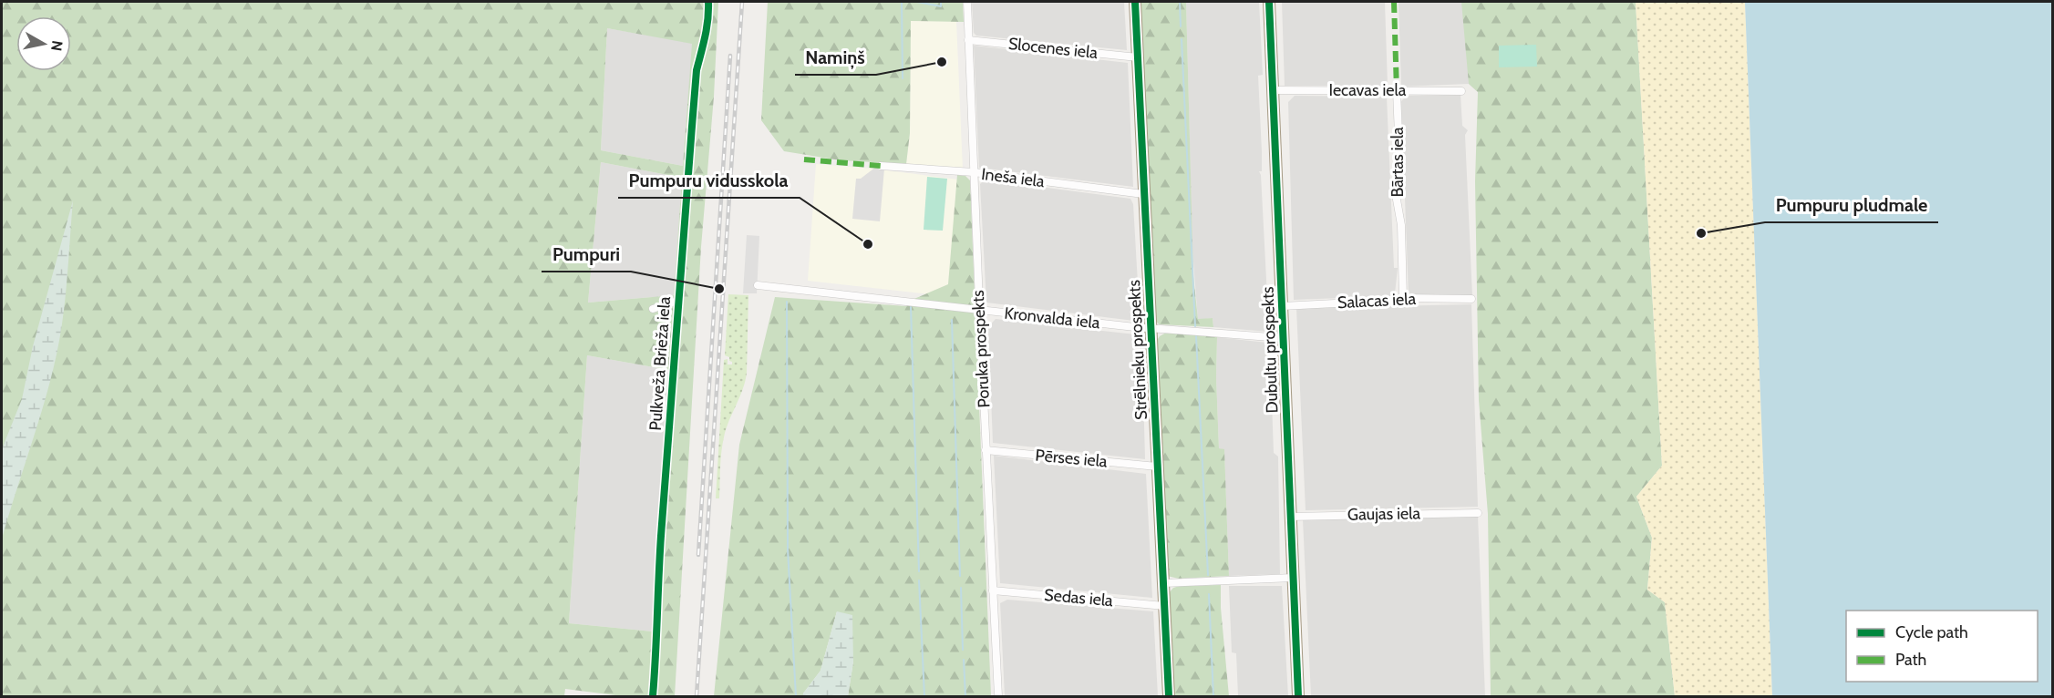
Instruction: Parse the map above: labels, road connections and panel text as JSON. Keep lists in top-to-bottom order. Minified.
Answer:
{"streets":{"main road":["Strēlnieku prospekts","Dubultu prospekts"],"street":["Slocenes iela","Iecavas iela","Bārtas iela","Ineša iela","Salacas iela","Kronvalda iela","Poruka prospekts","Pulkveža Brieža iela","Pērses iela","Gaujas iela","Sedas iela"]},"crossings":[["Slocenes iela","Poruka prospekts"],["Slocenes iela","Strēlnieku prospekts"],["Iecavas iela","Bārtas iela"],["Iecavas iela","Dubultu prospekts"],["Bārtas iela","Salacas iela"],["Ineša iela","Poruka prospekts"],["Ineša iela","Strēlnieku prospekts"],["Salacas iela","Dubultu prospekts"],["Kronvalda iela","Poruka prospekts"],["Kronvalda iela","Strēlnieku prospekts"],["Kronvalda iela","Dubultu prospekts"],["Poruka prospekts","Pērses iela"],["Poruka prospekts","Sedas iela"],["Strēlnieku prospekts","Pērses iela"],["Strēlnieku prospekts","Sedas iela"],["Dubultu prospekts","Gaujas iela"]],"places":["Namiņš","Pumpuru pludmale","Pumpuru vidusskola","Pumpuri"],"legend":["Cycle path","Path"],"north":"right"}
